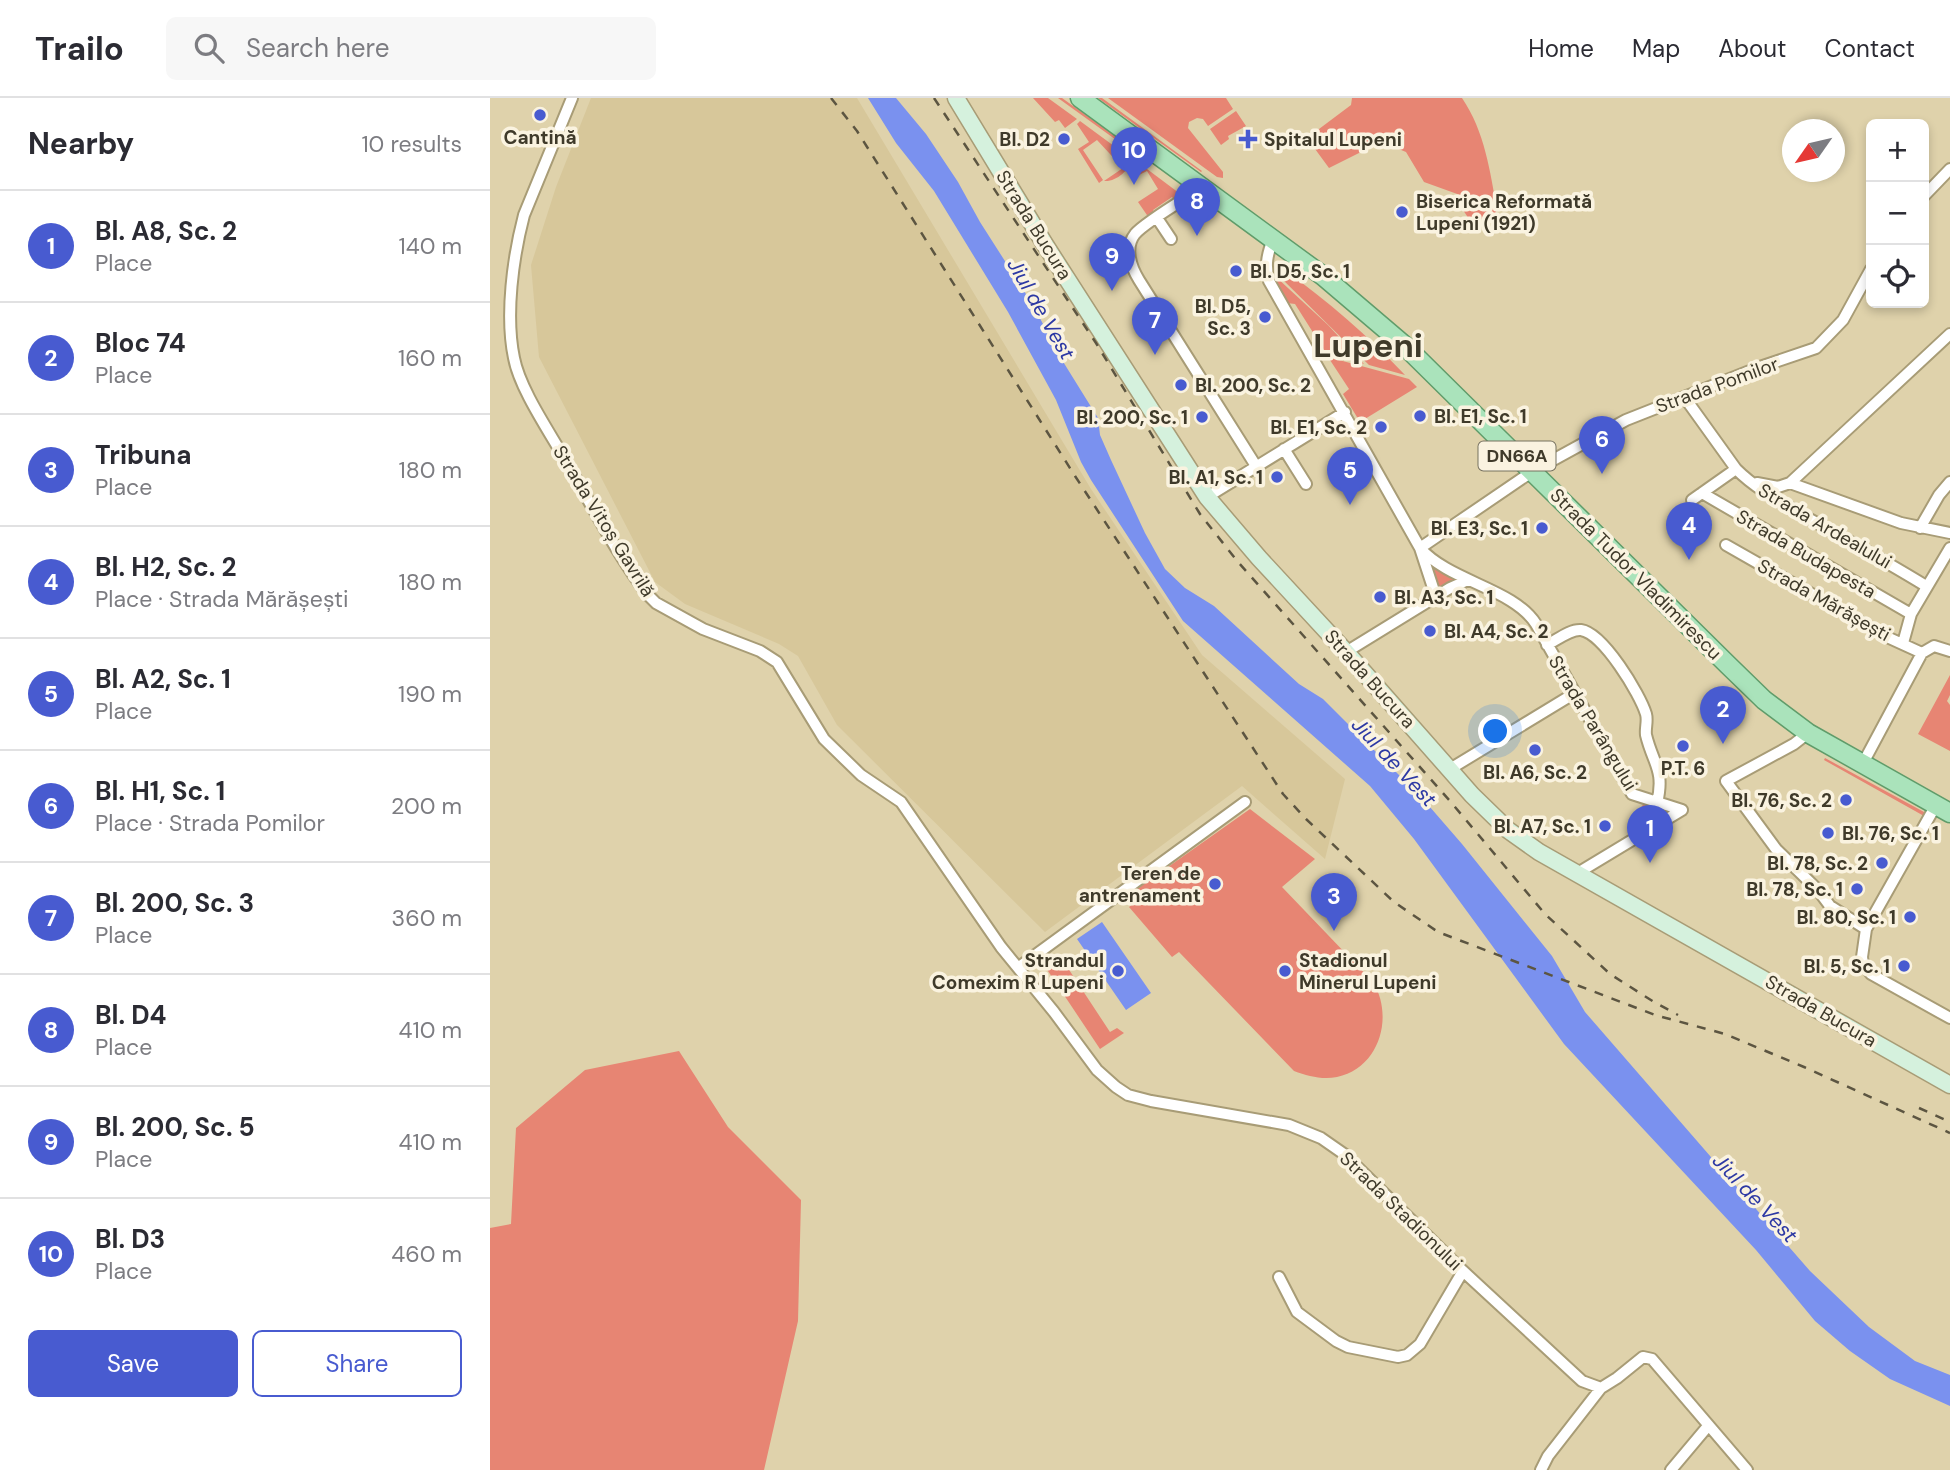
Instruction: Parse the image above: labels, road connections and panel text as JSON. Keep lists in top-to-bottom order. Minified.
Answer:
{"streets":{"main road":["Strada Bucura","DN66A","Strada Tudor Vladimirescu"],"street":["Strada Pomilor","Strada Vitoș Gavrilă","Strada Ardealului","Strada Budapesta","Strada Mărășești","Strada Parângului","Strada Stadionului"]},"crossings":[["Strada Bucura","Strada Parângului"],["Strada Pomilor","Strada Ardealului"],["Strada Pomilor","Strada Tudor Vladimirescu"],["Strada Vitoș Gavrilă","Strada Stadionului"],["Strada Ardealului","Strada Budapesta"],["Strada Tudor Vladimirescu","Strada Parângului"]],"districts":["Lupeni"],"water":["Jiul de Vest"],"places":{"other":["Cantină","Bl. D2","Biserica Reformată Lupeni (1921)","Bl. D5, Sc. 1","Bl. D5, Sc. 3","Bl. 200, Sc. 2","Bl. E1, Sc. 1","Bl. 200, Sc. 1","Bl. E1, Sc. 2","Bl. A1, Sc. 1","Bl. E3, Sc. 1","Bl. A3, Sc. 1","Bl. A4, Sc. 2","P.T. 6","Bl. A6, Sc. 2","Bl. 76, Sc. 2","Bl. A7, Sc. 1","Bl. 76, Sc. 1","Bl. 78, Sc. 2","Teren de antrenament","Bl. 78, Sc. 1","Bl. 80, Sc. 1","Bl. 5, Sc. 1","Strandul Comexim R Lupeni","Stadionul Minerul Lupeni"],"health":["Spitalul Lupeni"]},"north":"bottom left","page":{"header":"Trailo","search":"Search here","nav":["Home","Map","About","Contact"],"heading":["Nearby","10 results"],"map_buttons":["+","−"],"pins":["10","8","9","7","6","5","4","2","1","3"],"list":[{"mark":"1","name":"Bl. A8, Sc. 2","note":"Place","value":"140 m"},{"mark":"2","name":"Bloc 74","note":"Place","value":"160 m"},{"mark":"3","name":"Tribuna","note":"Place","value":"180 m"},{"mark":"4","name":"Bl. H2, Sc. 2","note":"Place · Strada Mărășești","value":"180 m"},{"mark":"5","name":"Bl. A2, Sc. 1","note":"Place","value":"190 m"},{"mark":"6","name":"Bl. H1, Sc. 1","note":"Place · Strada Pomilor","value":"200 m"},{"mark":"7","name":"Bl. 200, Sc. 3","note":"Place","value":"360 m"},{"mark":"8","name":"Bl. D4","note":"Place","value":"410 m"},{"mark":"9","name":"Bl. 200, Sc. 5","note":"Place","value":"410 m"},{"mark":"10","name":"Bl. D3","note":"Place","value":"460 m"}],"buttons":["Save","Share"]}}
